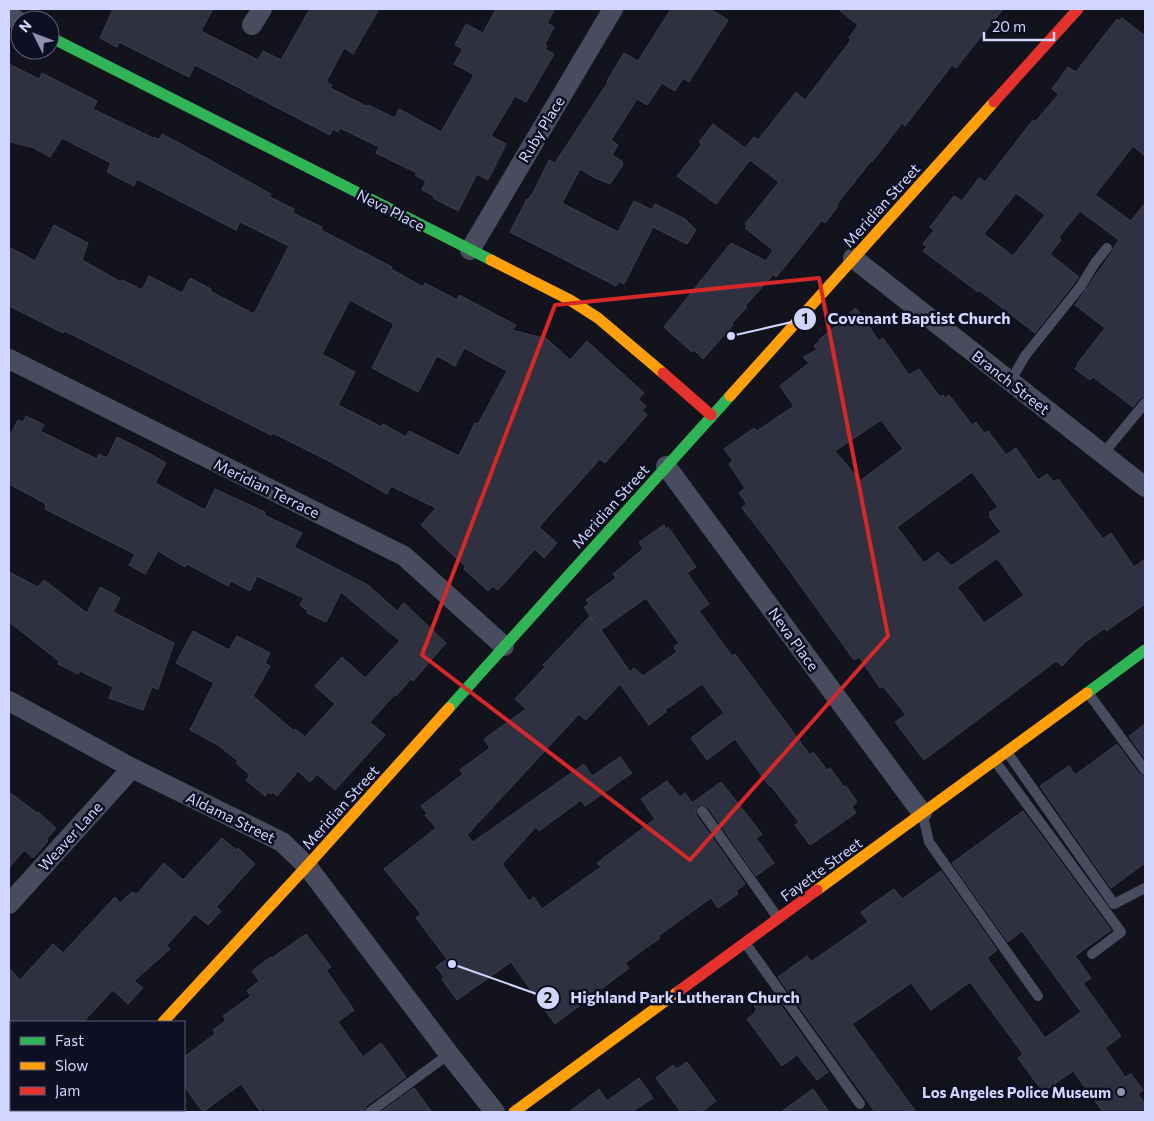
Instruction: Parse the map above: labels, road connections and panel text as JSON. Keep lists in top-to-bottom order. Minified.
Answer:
{"streets":{"street":["Ruby Place","Meridian Street","Neva Place","Branch Street","Meridian Terrace","Aldama Street","Weaver Lane","Fayette Street"]},"crossings":[["Ruby Place","Neva Place"],["Meridian Street","Neva Place"],["Meridian Street","Branch Street"],["Meridian Street","Meridian Terrace"],["Meridian Street","Aldama Street"],["Neva Place","Fayette Street"],["Aldama Street","Weaver Lane"]],"places":["Covenant Baptist Church","Highland Park Lutheran Church","Los Angeles Police Museum"],"legend":["Fast","Slow","Jam"],"scale_bar":"20 m","north":"top left"}
